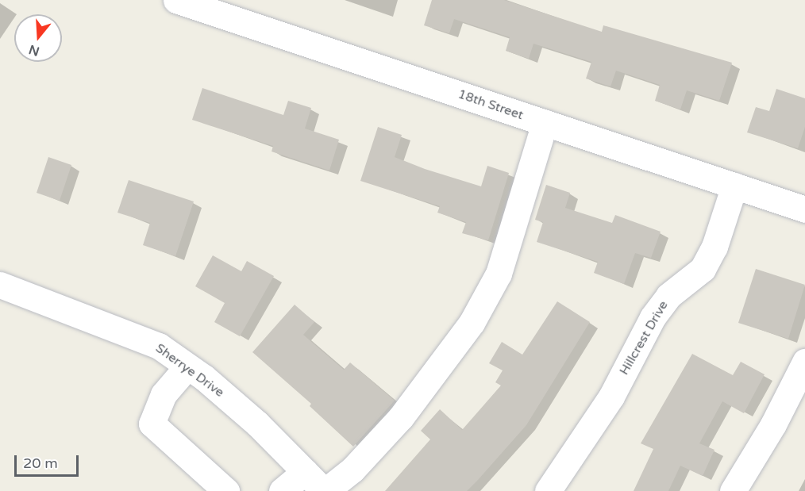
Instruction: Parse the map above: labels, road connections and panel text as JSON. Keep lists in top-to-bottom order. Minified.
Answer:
{"streets":{"street":["18th Street","Hillcrest Drive","Sherrye Drive"]},"crossings":[["18th Street","Hillcrest Drive"]],"scale_bar":"20 m","north":"bottom"}
